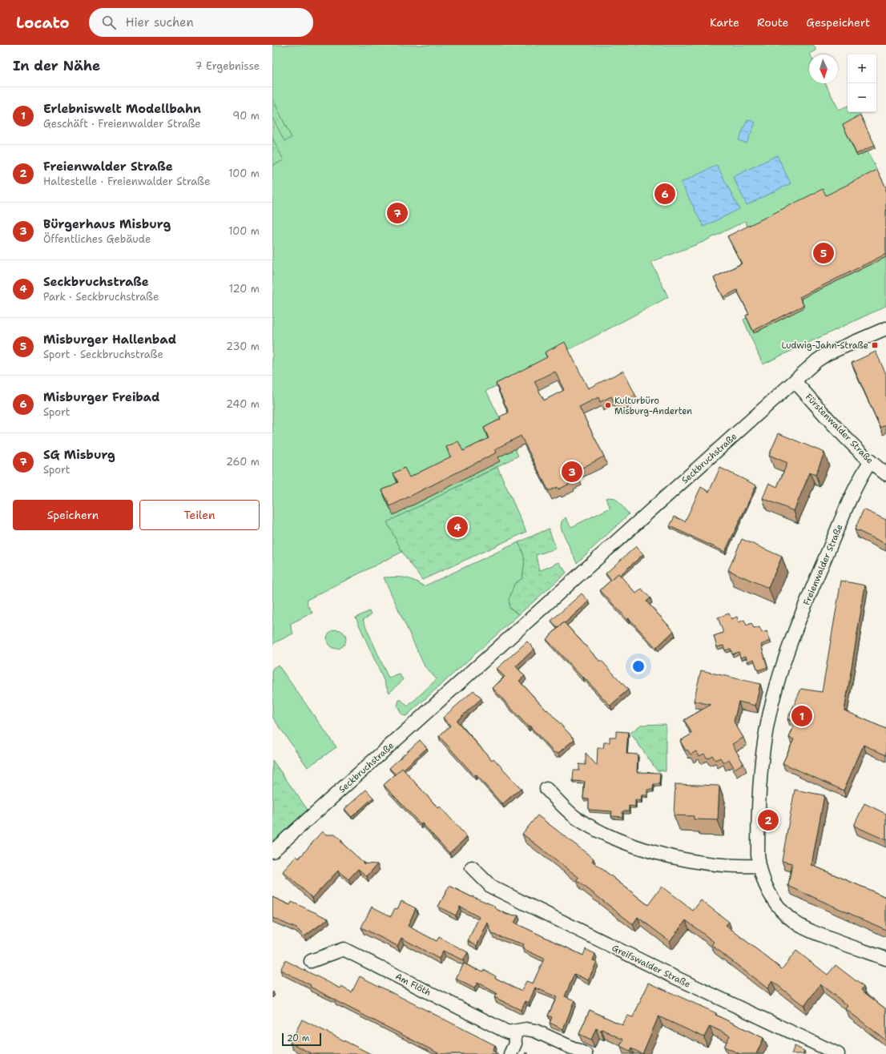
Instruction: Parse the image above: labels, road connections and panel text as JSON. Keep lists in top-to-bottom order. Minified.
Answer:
{"streets":{"street":["Fürstenwalder Straße","Seckbruchstraße","Freienwalder Straße","Greifswalder Straße","Am Flöth"]},"crossings":[["Fürstenwalder Straße","Seckbruchstraße"],["Fürstenwalder Straße","Freienwalder Straße"]],"places":{"transit":["Ludwig-Jahn-Straße"],"other":["Kulturbüro Misburg-Anderten"]},"scale_bar":"20 m","north":"bottom","page":{"header":"Locato","search":"Hier suchen","nav":["Karte","Route","Gespeichert"],"heading":["In der Nähe","7 Ergebnisse"],"map_buttons":["+","−"],"list":[{"mark":"1","name":"Erlebniswelt Modellbahn","note":"Geschäft · Freienwalder Straße","value":"90 m"},{"mark":"2","name":"Freienwalder Straße","note":"Haltestelle · Freienwalder Straße","value":"100 m"},{"mark":"3","name":"Bürgerhaus Misburg","note":"Öffentliches Gebäude","value":"100 m"},{"mark":"4","name":"Seckbruchstraße","note":"Park · Seckbruchstraße","value":"120 m"},{"mark":"5","name":"Misburger Hallenbad","note":"Sport · Seckbruchstraße","value":"230 m"},{"mark":"6","name":"Misburger Freibad","note":"Sport","value":"240 m"},{"mark":"7","name":"SG Misburg","note":"Sport","value":"260 m"}],"pins":["6","7","5","3","4","1","2"],"buttons":["Speichern","Teilen"],"scale":"20 m"}}
